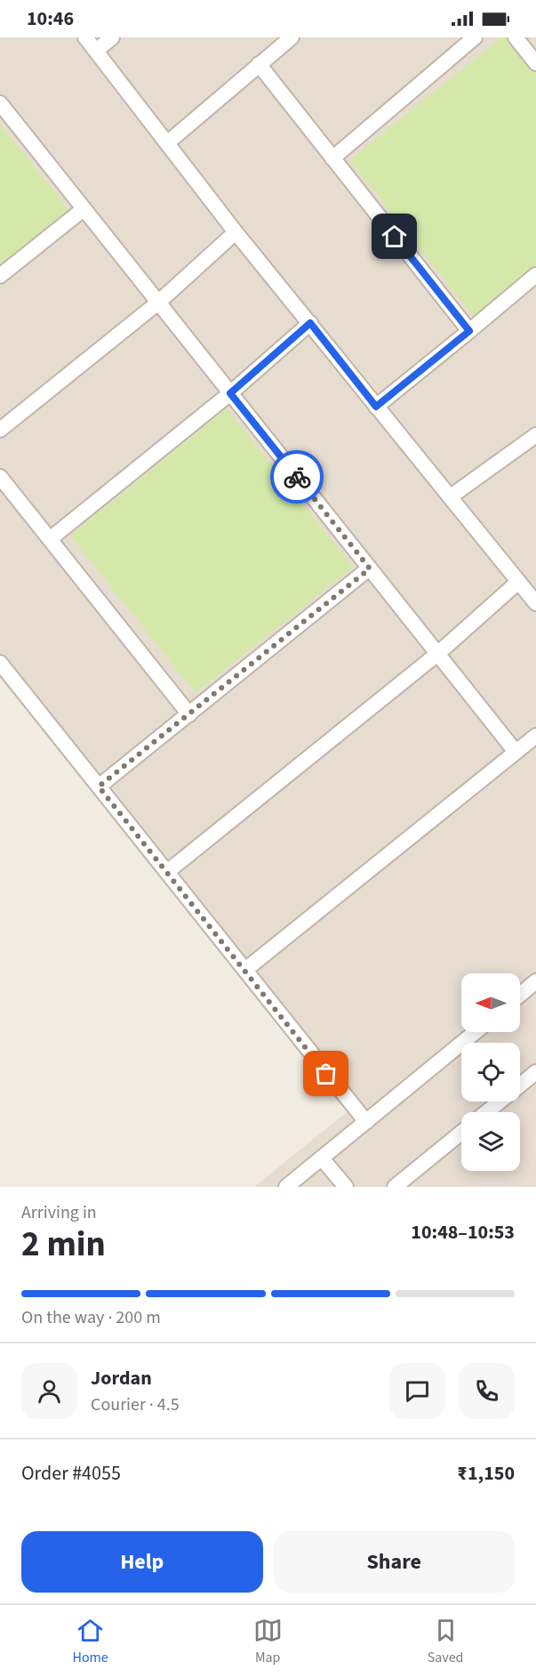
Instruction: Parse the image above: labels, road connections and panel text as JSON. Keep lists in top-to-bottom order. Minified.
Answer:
{"north":"left","page":{"status":"10:46","heading":["2 min","Arriving in","10:48–10:53"],"panel":["Jordan","Courier · 4.5","Order #4055","₹1,150"],"bar":"On the way · 200 m","buttons":["Help","Share"],"tabs":["Home","Map","Saved"]}}
